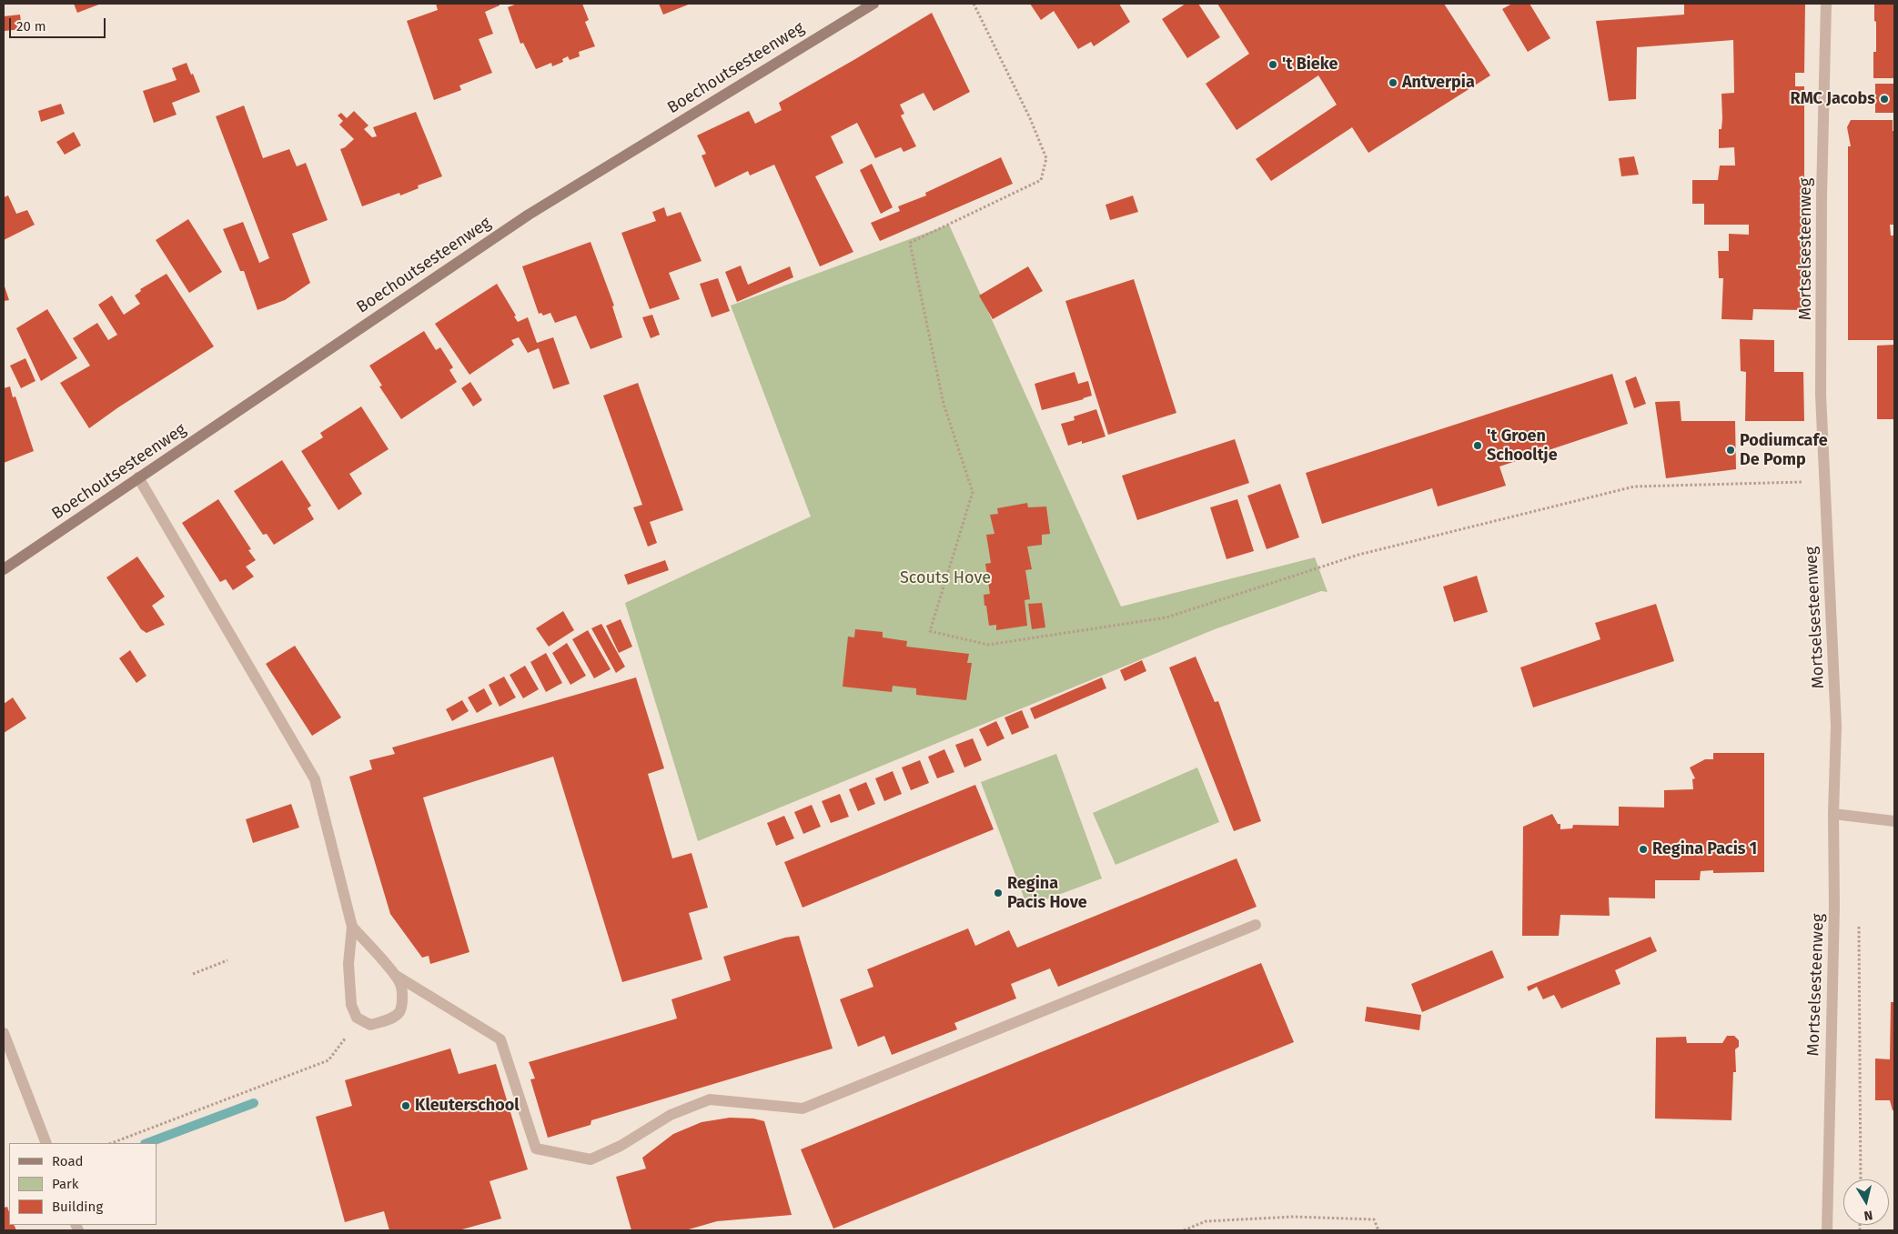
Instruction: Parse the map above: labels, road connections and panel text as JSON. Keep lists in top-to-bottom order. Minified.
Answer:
{"streets":{"street":["Boechoutsesteenweg","Mortselsesteenweg"]},"parks":["Scouts Hove"],"places":["'t Bieke","Antverpia","RMC Jacobs","'t Groen Schooltje","Podiumcafe De Pomp","Regina Pacis 1","Regina Pacis Hove","Kleuterschool"],"legend":["Road","Park","Building"],"scale_bar":"20 m","north":"bottom"}
